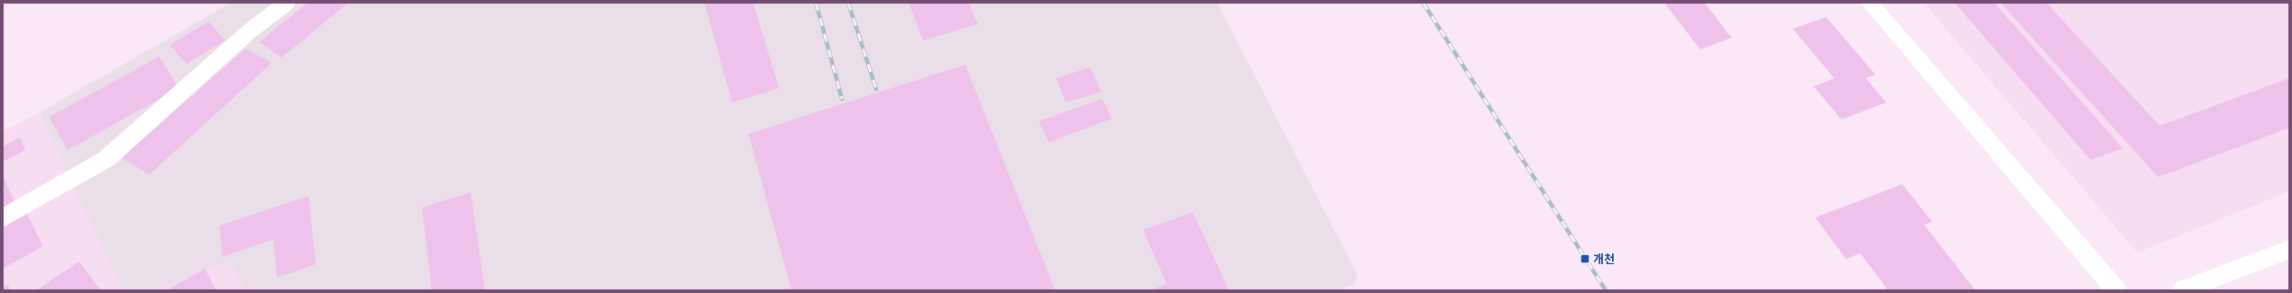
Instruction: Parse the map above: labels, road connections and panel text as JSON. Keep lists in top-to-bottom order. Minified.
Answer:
{"places":{"transit":["개천"]}}
